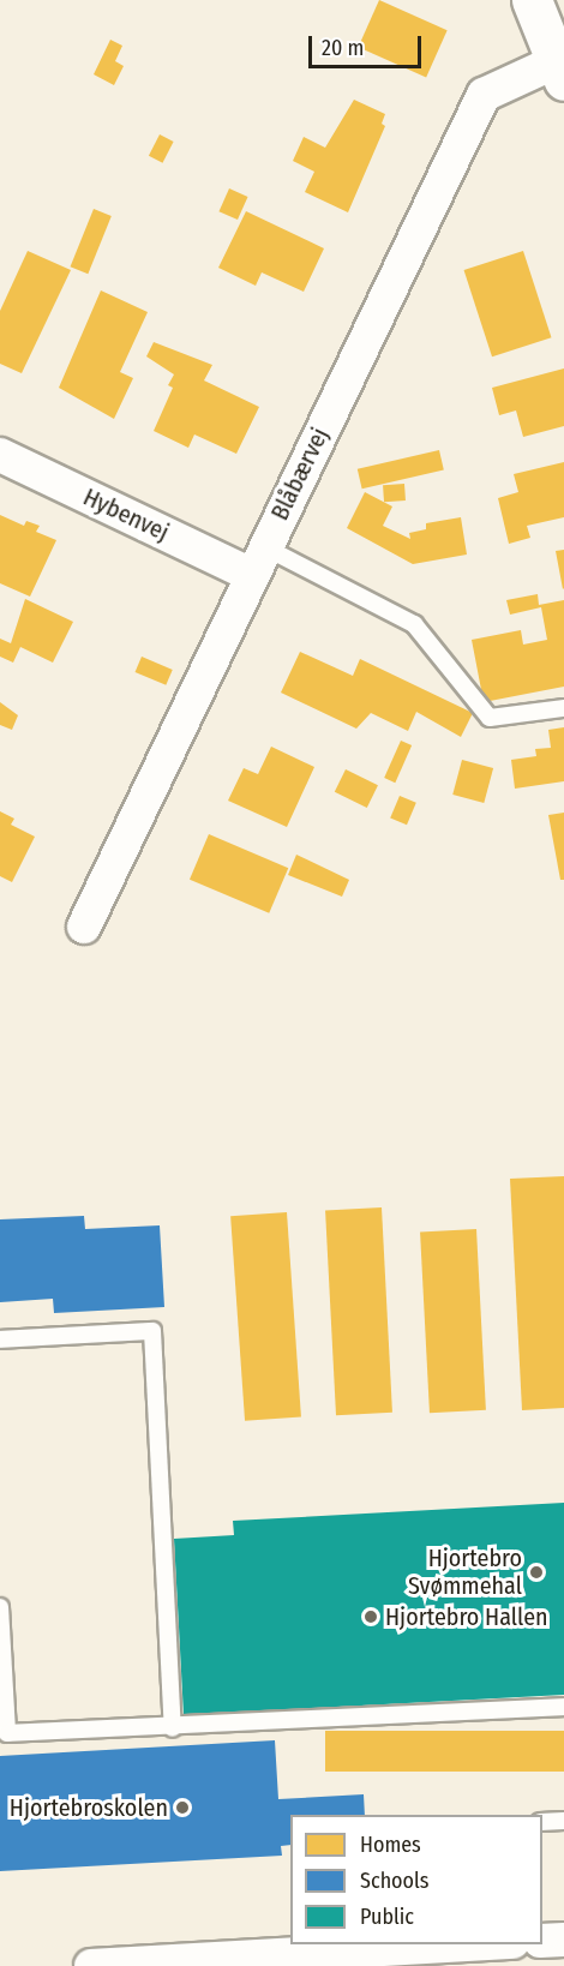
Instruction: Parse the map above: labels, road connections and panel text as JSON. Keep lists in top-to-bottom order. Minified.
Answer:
{"streets":{"street":["Blåbærvej","Hybenvej"]},"crossings":[["Blåbærvej","Hybenvej"]],"places":["Hjortebro Svømmehal","Hjortebro Hallen","Hjortebroskolen"],"legend":["Homes","Schools","Public"],"scale_bar":"20 m"}
